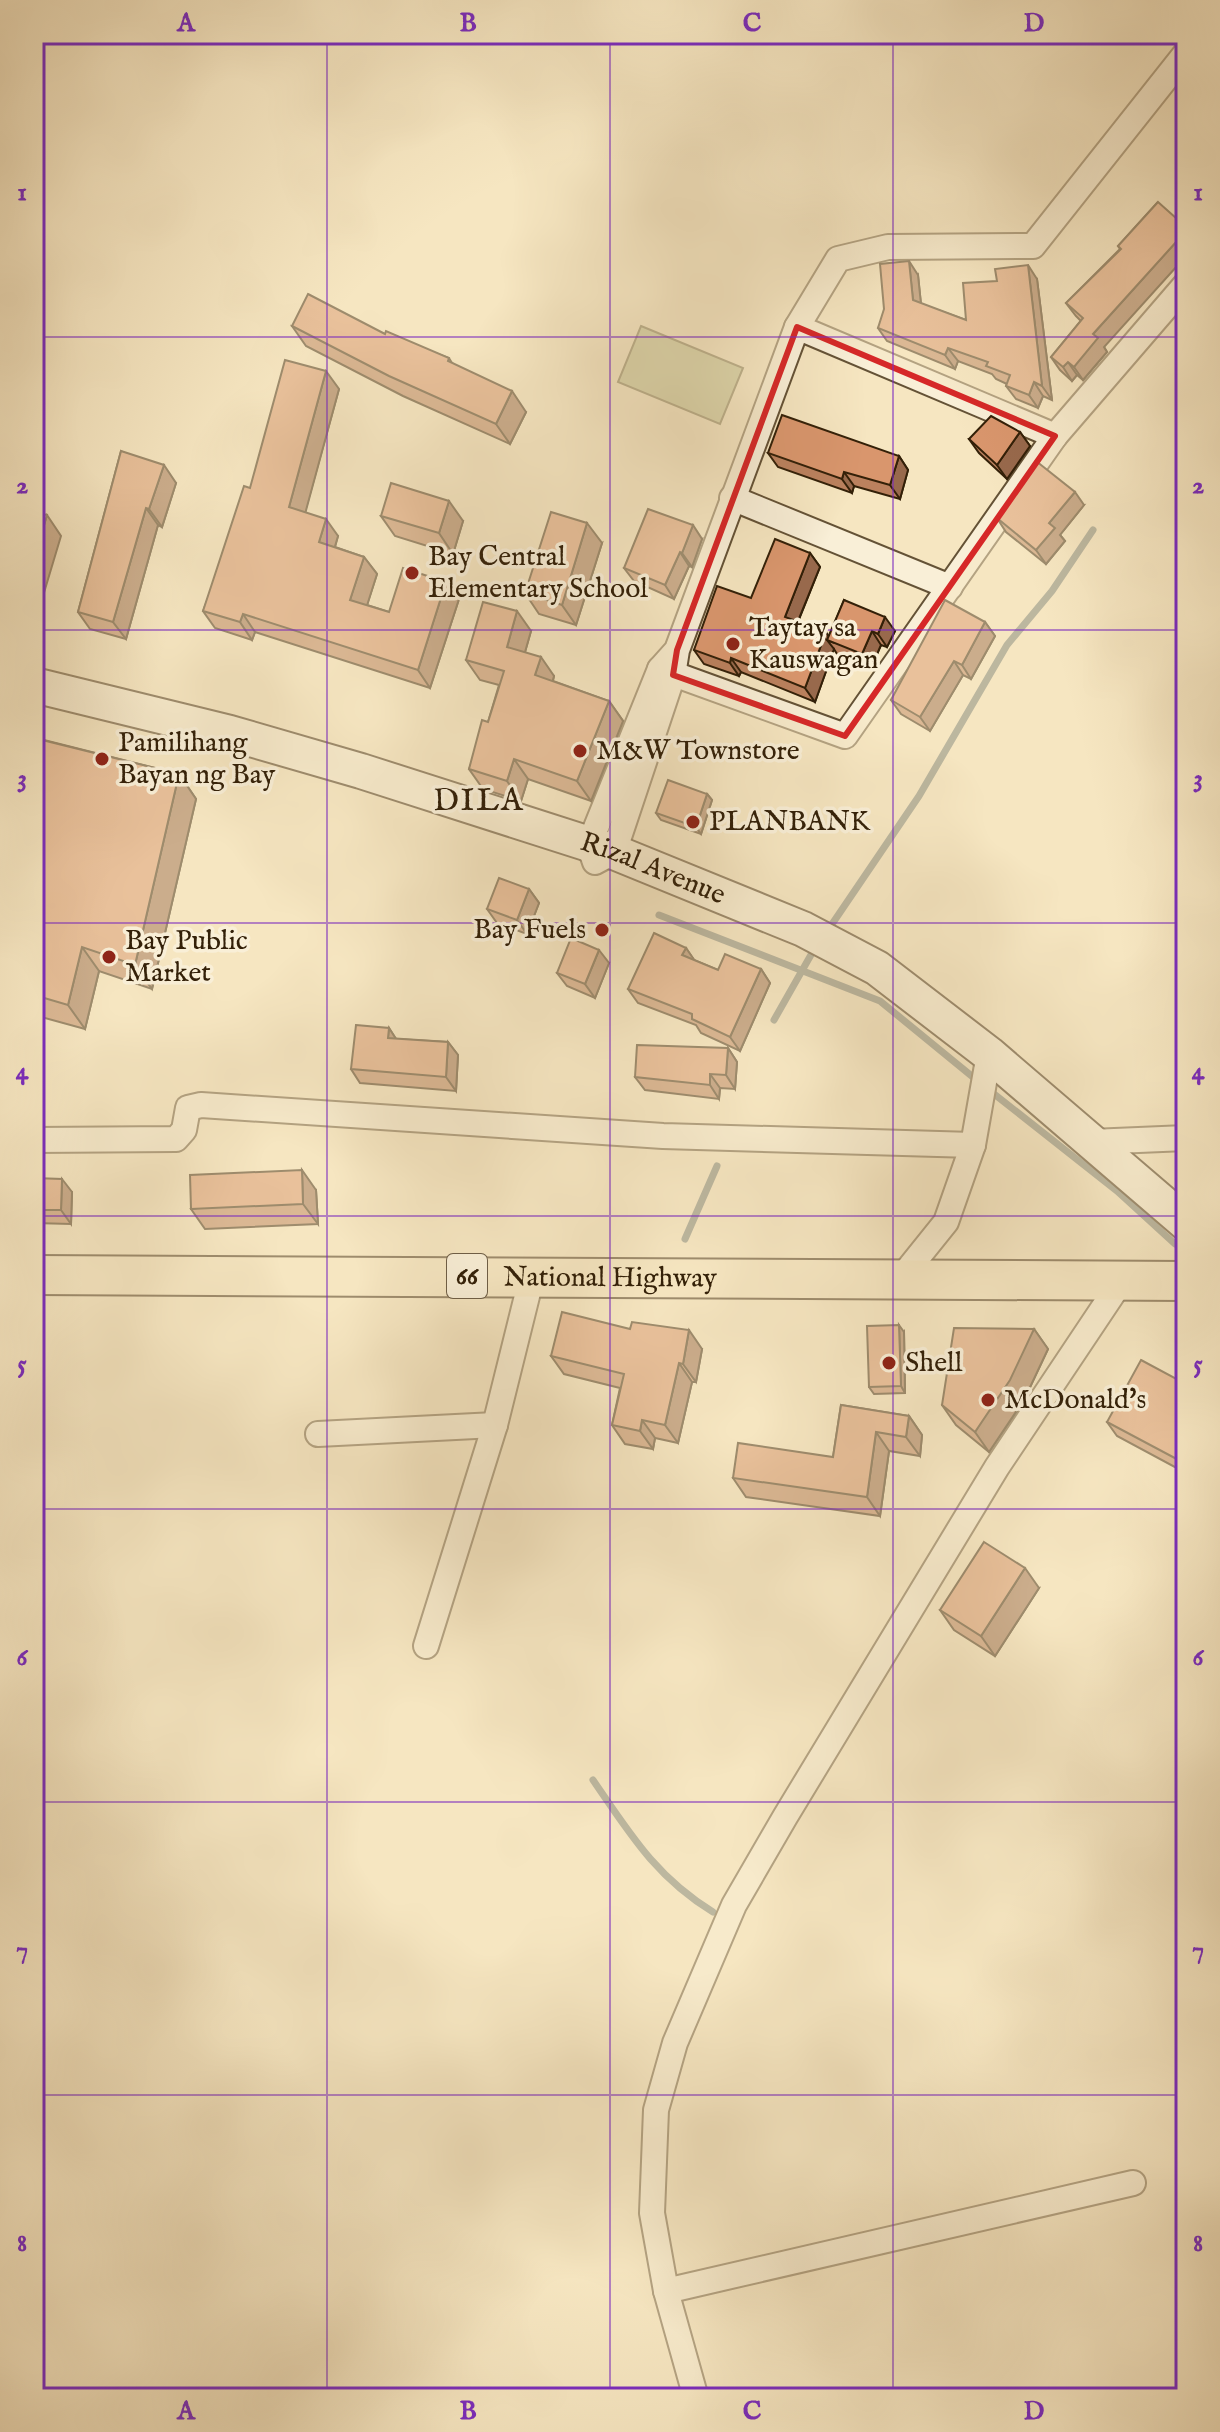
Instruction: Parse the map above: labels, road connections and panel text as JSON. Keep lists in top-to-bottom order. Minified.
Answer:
{"streets":{"main road":["Rizal Avenue","66","National Highway"]},"districts":["DILA"],"places":["Bay Central Elementary School","Taytay sa Kauswagan","M&W Townstore","Pamilihang Bayan ng Bay","PLANBANK","Bay Fuels","Bay Public Market","Shell","McDonald's"],"grid":{"columns":["A","B","C","D"],"rows":["1","2","3","4","5","6","7","8"]}}
